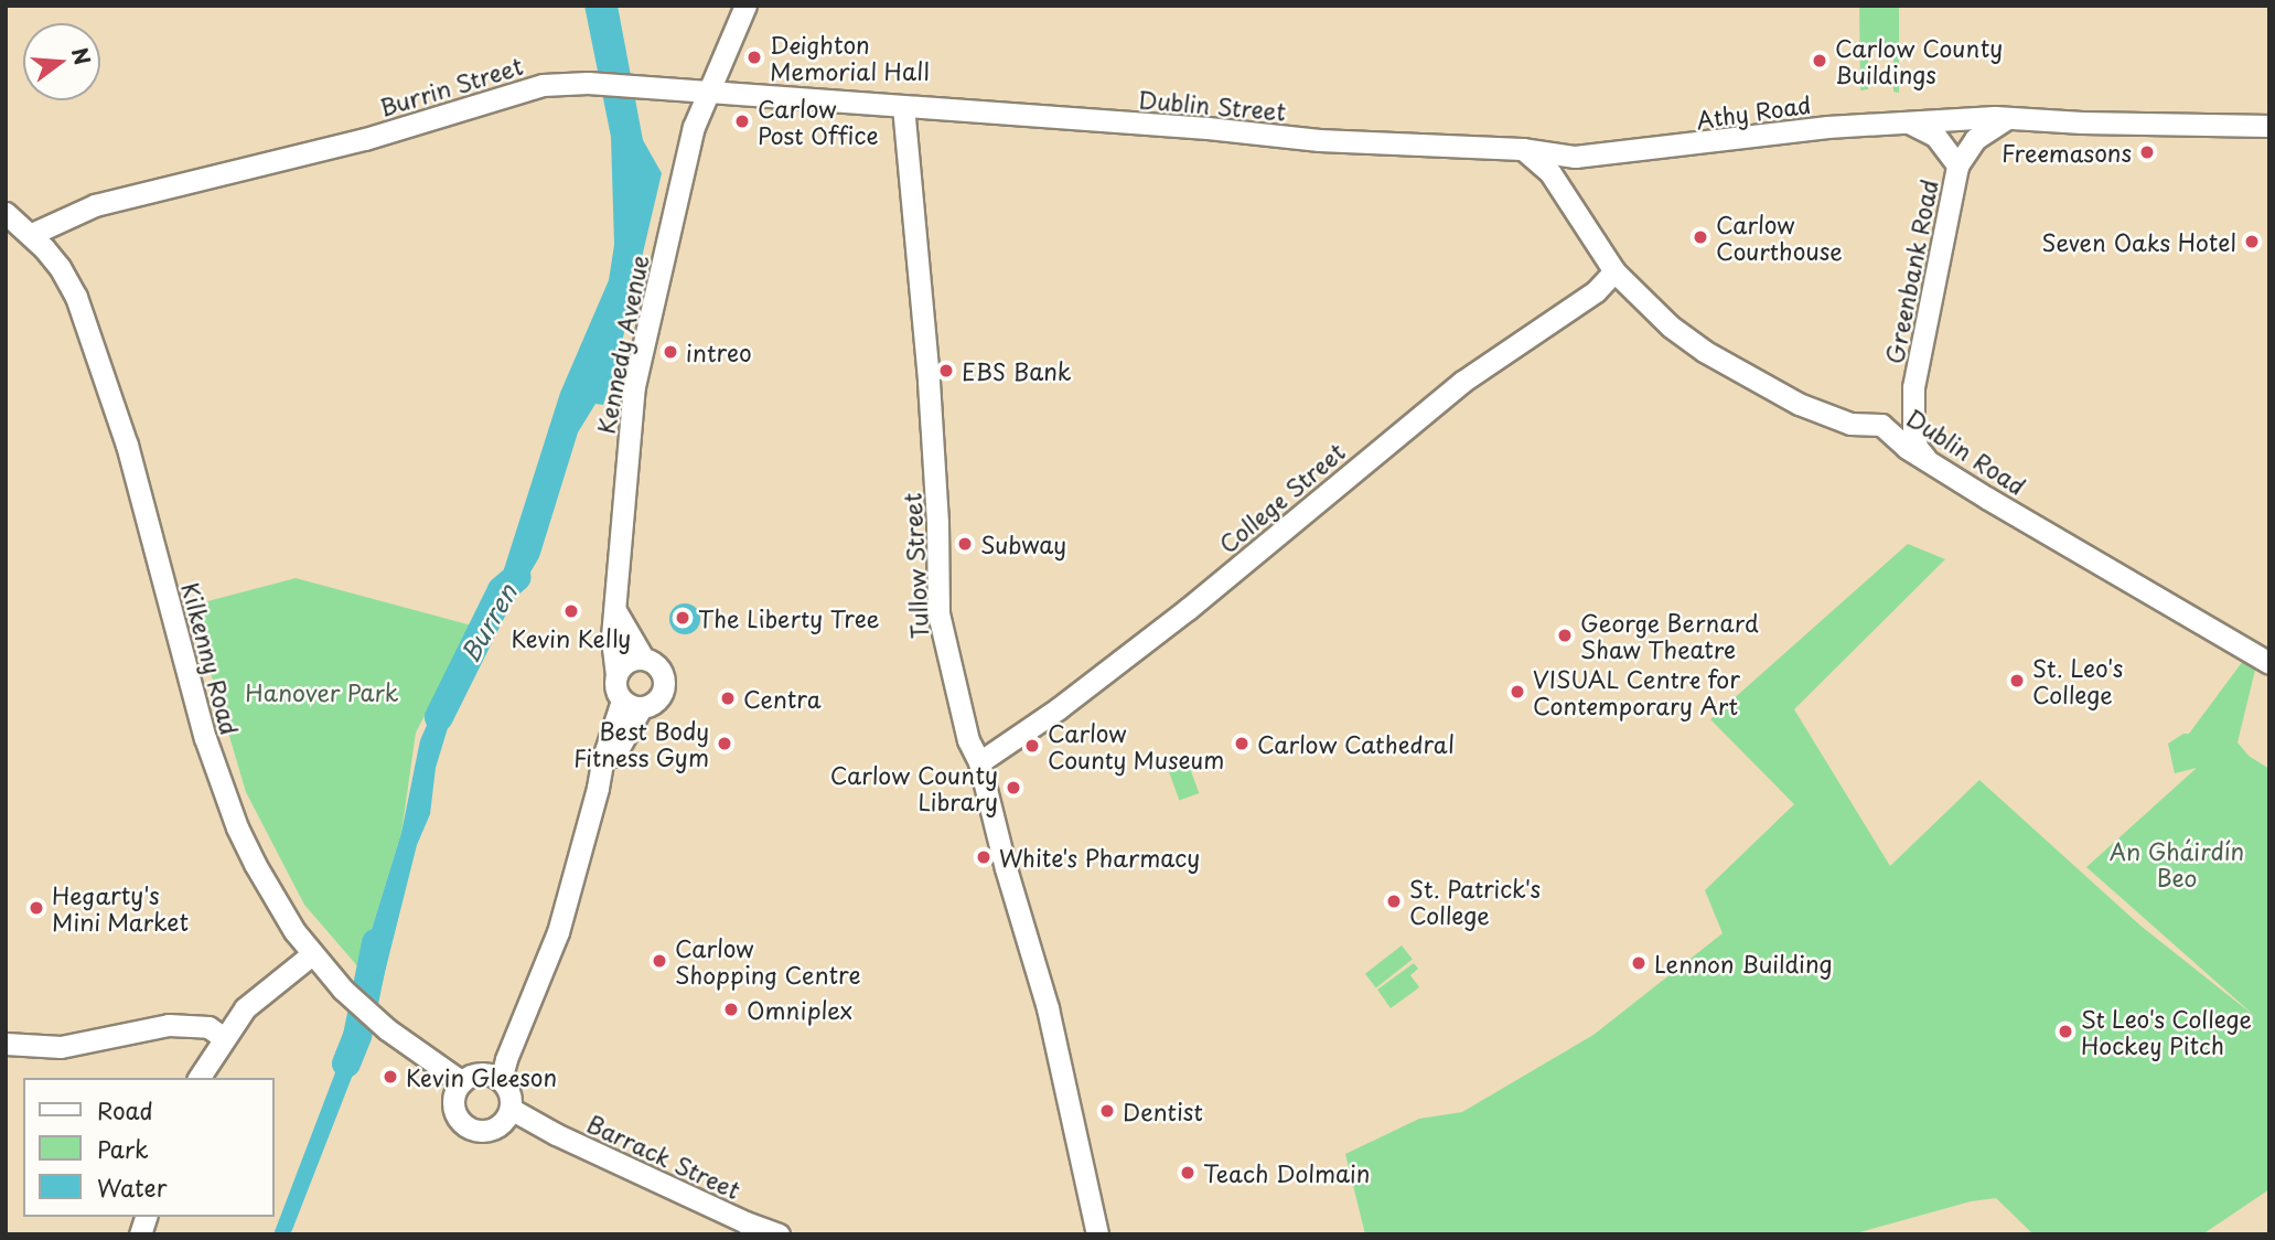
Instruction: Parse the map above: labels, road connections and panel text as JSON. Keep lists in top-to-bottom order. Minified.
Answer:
{"streets":{"main road":["Burrin Street","Dublin Street","Athy Road","Greenbank Road","Kennedy Avenue","Dublin Road","College Street","Tullow Street","Kilkenny Road","Barrack Street"]},"crossings":[["Burrin Street","Dublin Street"],["Burrin Street","Kennedy Avenue"],["Burrin Street","Tullow Street"],["Burrin Street","Kilkenny Road"],["Dublin Street","Athy Road"],["Dublin Street","Dublin Road"],["Dublin Street","Tullow Street"],["Athy Road","Greenbank Road"],["Athy Road","Dublin Road"],["Greenbank Road","Dublin Road"],["Dublin Road","College Street"],["College Street","Tullow Street"],["Kilkenny Road","Barrack Street"]],"water":["Burren"],"parks":["Hanover Park","An Gháirdín Beo"],"places":["Deighton Memorial Hall","Carlow County Buildings","Carlow Post Office","Freemasons","Carlow Courthouse","Seven Oaks Hotel","intreo","EBS Bank","Subway","Kevin Kelly","The Liberty Tree","George Bernard Shaw Theatre","St. Leo's College","VISUAL Centre for Contemporary Art","Centra","Best Body Fitness Gym","Carlow Cathedral","Carlow County Museum","Carlow County Library","White's Pharmacy","St. Patrick's College","Hegarty's Mini Market","Carlow Shopping Centre","Lennon Building","Omniplex","St Leo's College Hockey Pitch","Kevin Gleeson","Dentist","Teach Dolmain"],"legend":["Road","Park","Water"],"north":"right"}
